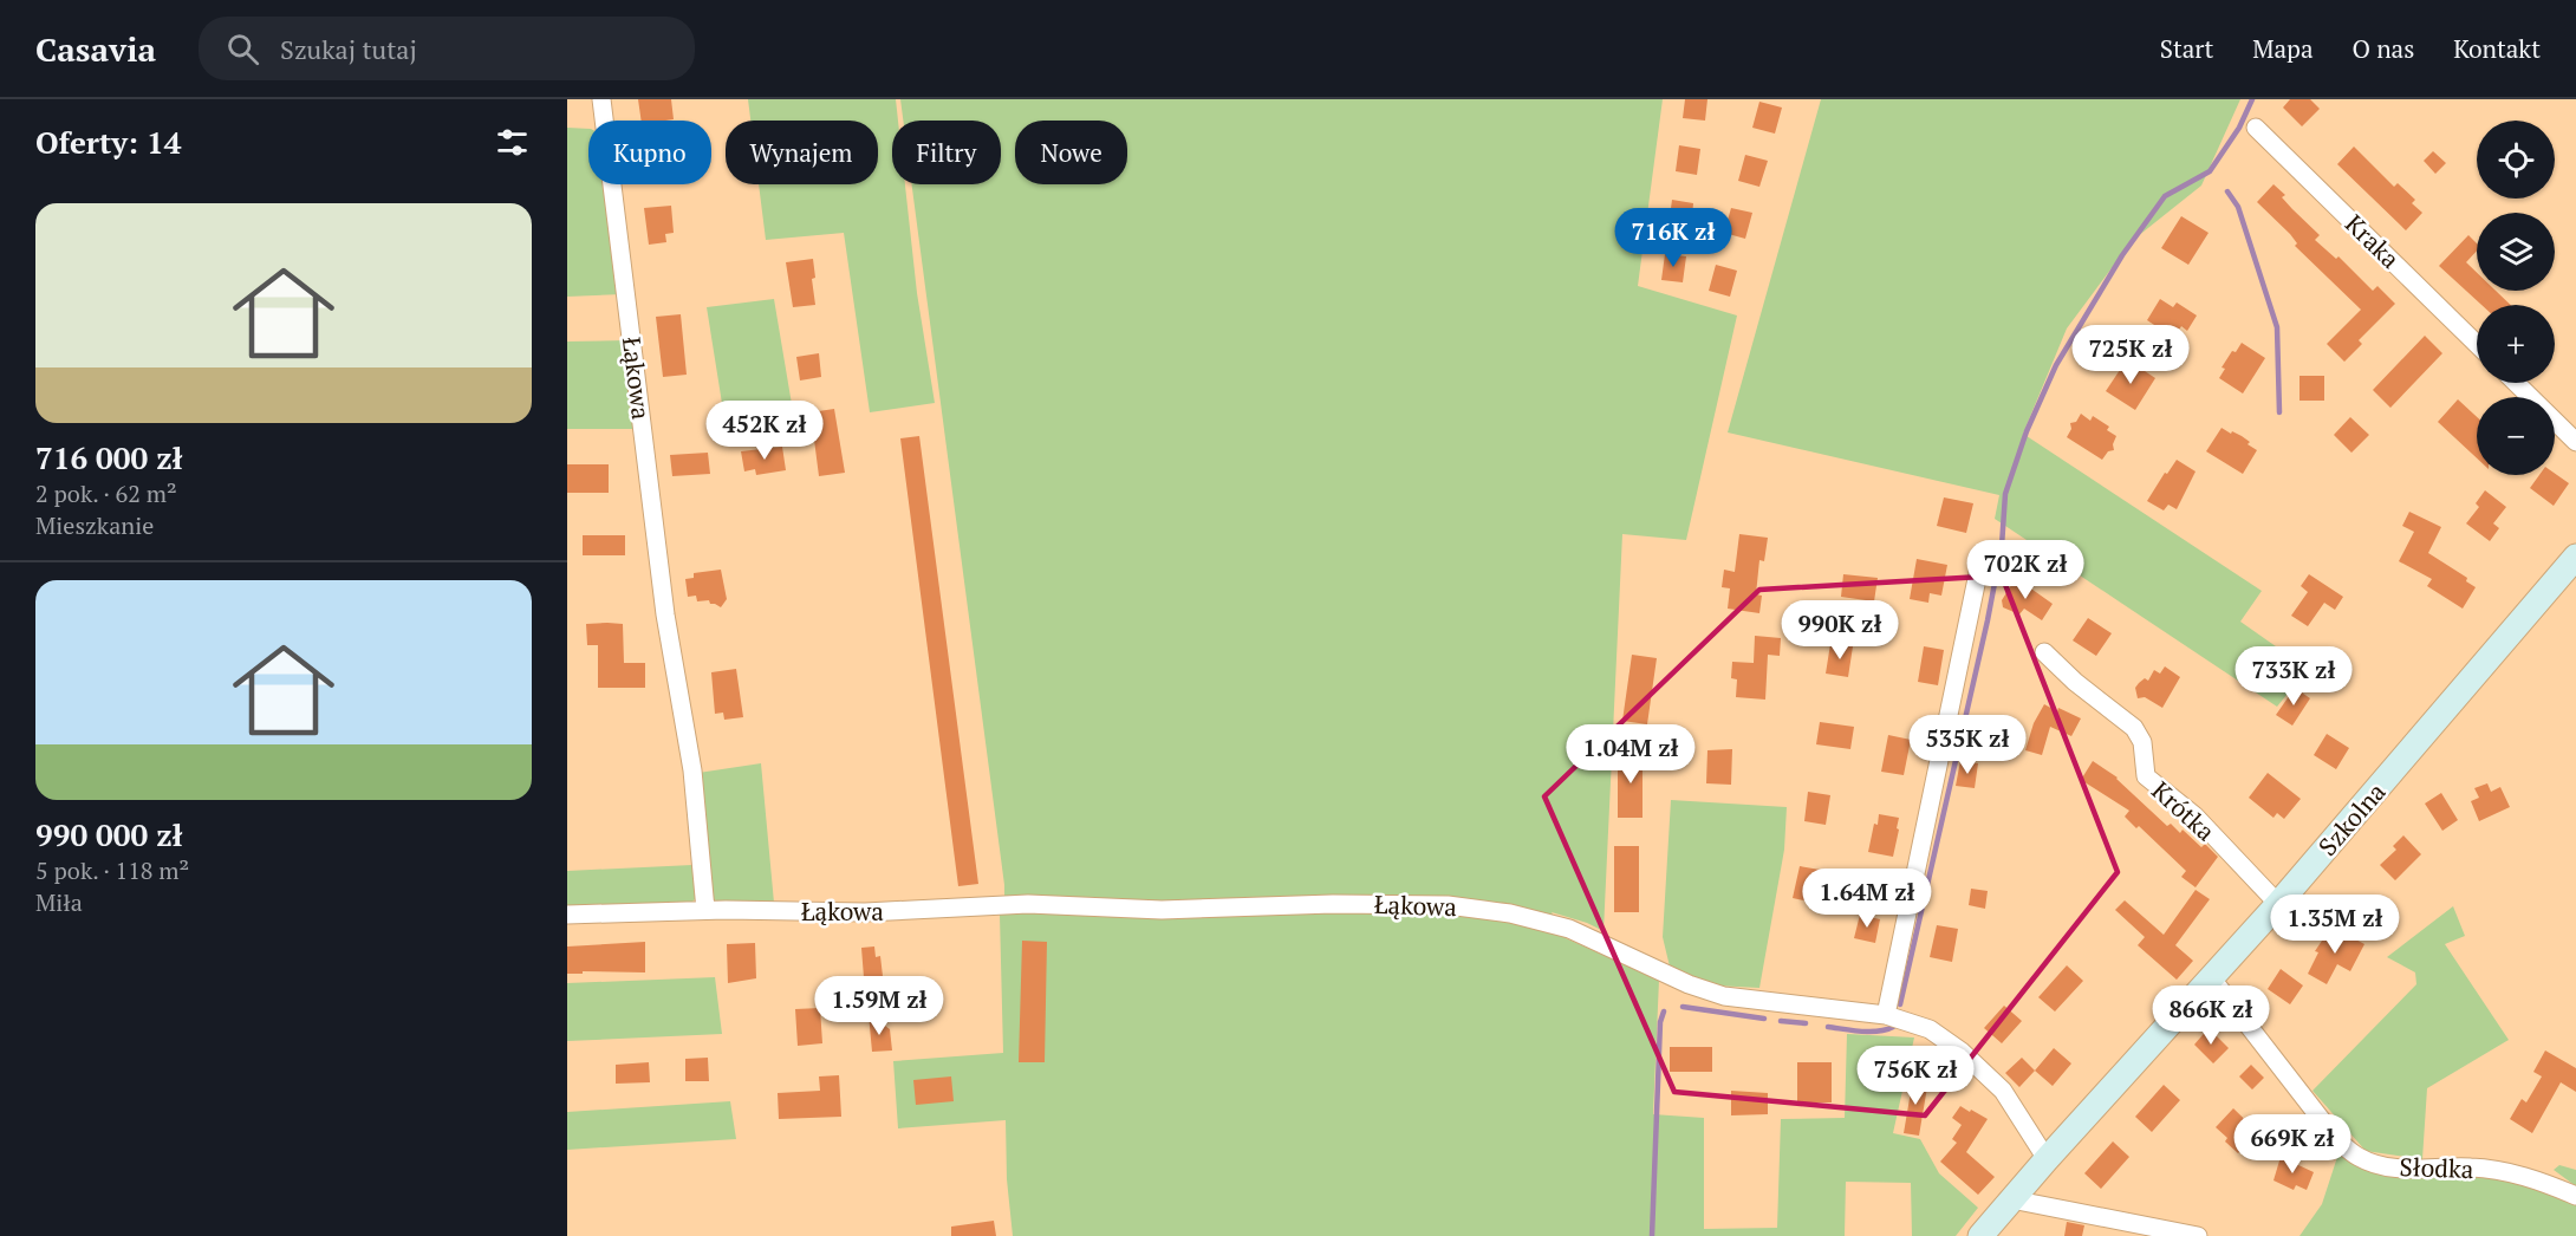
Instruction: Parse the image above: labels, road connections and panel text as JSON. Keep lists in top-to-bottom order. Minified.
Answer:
{"streets":{"street":["Kraka","Łąkowa","Krótka","Szkolna","Słodka"]},"crossings":[["Łąkowa","Szkolna"],["Krótka","Szkolna"],["Szkolna","Słodka"]],"page":{"header":"Casavia","search":"Szukaj tutaj","nav":["Start","Mapa","O nas","Kontakt"],"heading":"Oferty: 14","map_buttons":["+","−"],"chip":["Kupno","Wynajem","Filtry","Nowe"],"list":[{"name":"716 000 zł","note":"2 pok. · 62 m² · Mieszkanie"},{"name":"990 000 zł","note":"5 pok. · 118 m² · Miła"}],"price":["716K zł","725K zł","452K zł","702K zł","990K zł","733K zł","535K zł","1.04M zł","1.64M zł","1.35M zł","1.59M zł","866K zł","756K zł","669K zł"]}}
